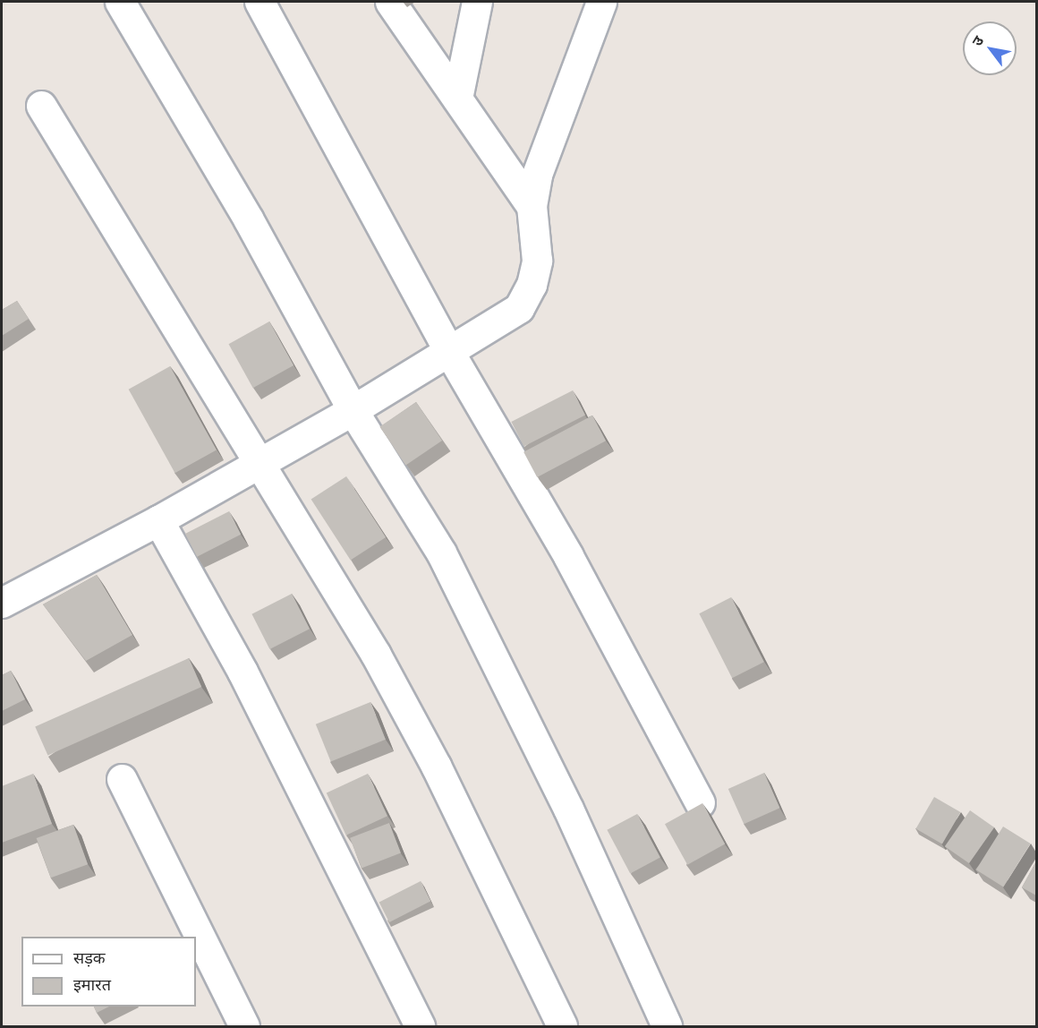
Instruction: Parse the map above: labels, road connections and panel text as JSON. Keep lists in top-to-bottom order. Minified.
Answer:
{"legend":["सड़क","इमारत"],"north":"top left"}
